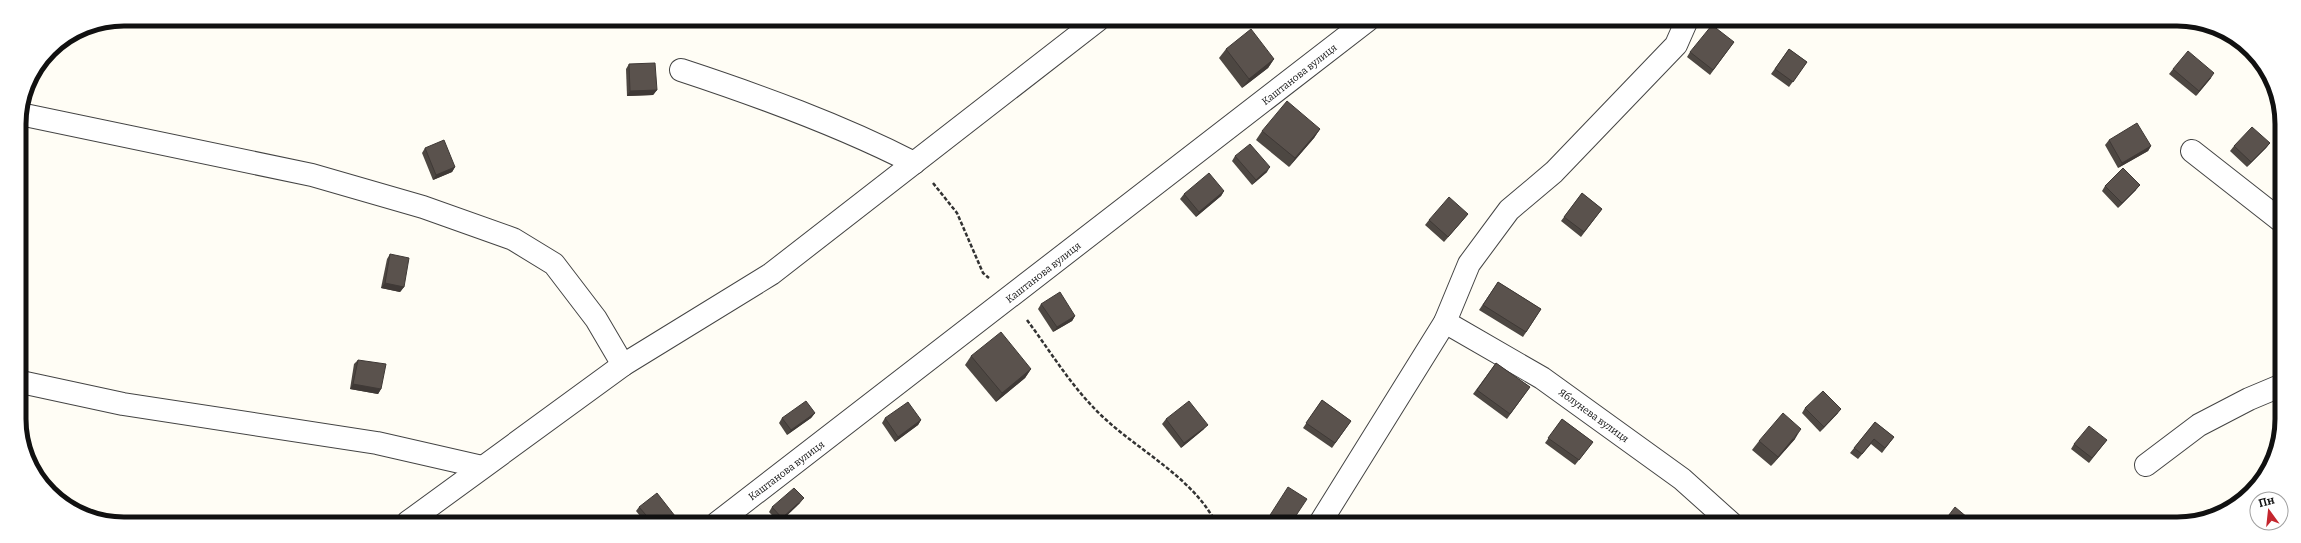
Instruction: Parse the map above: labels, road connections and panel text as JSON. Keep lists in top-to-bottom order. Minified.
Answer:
{"streets":{"street":["Каштанова вулиця","Яблунева вулиця"]},"north":"top"}
